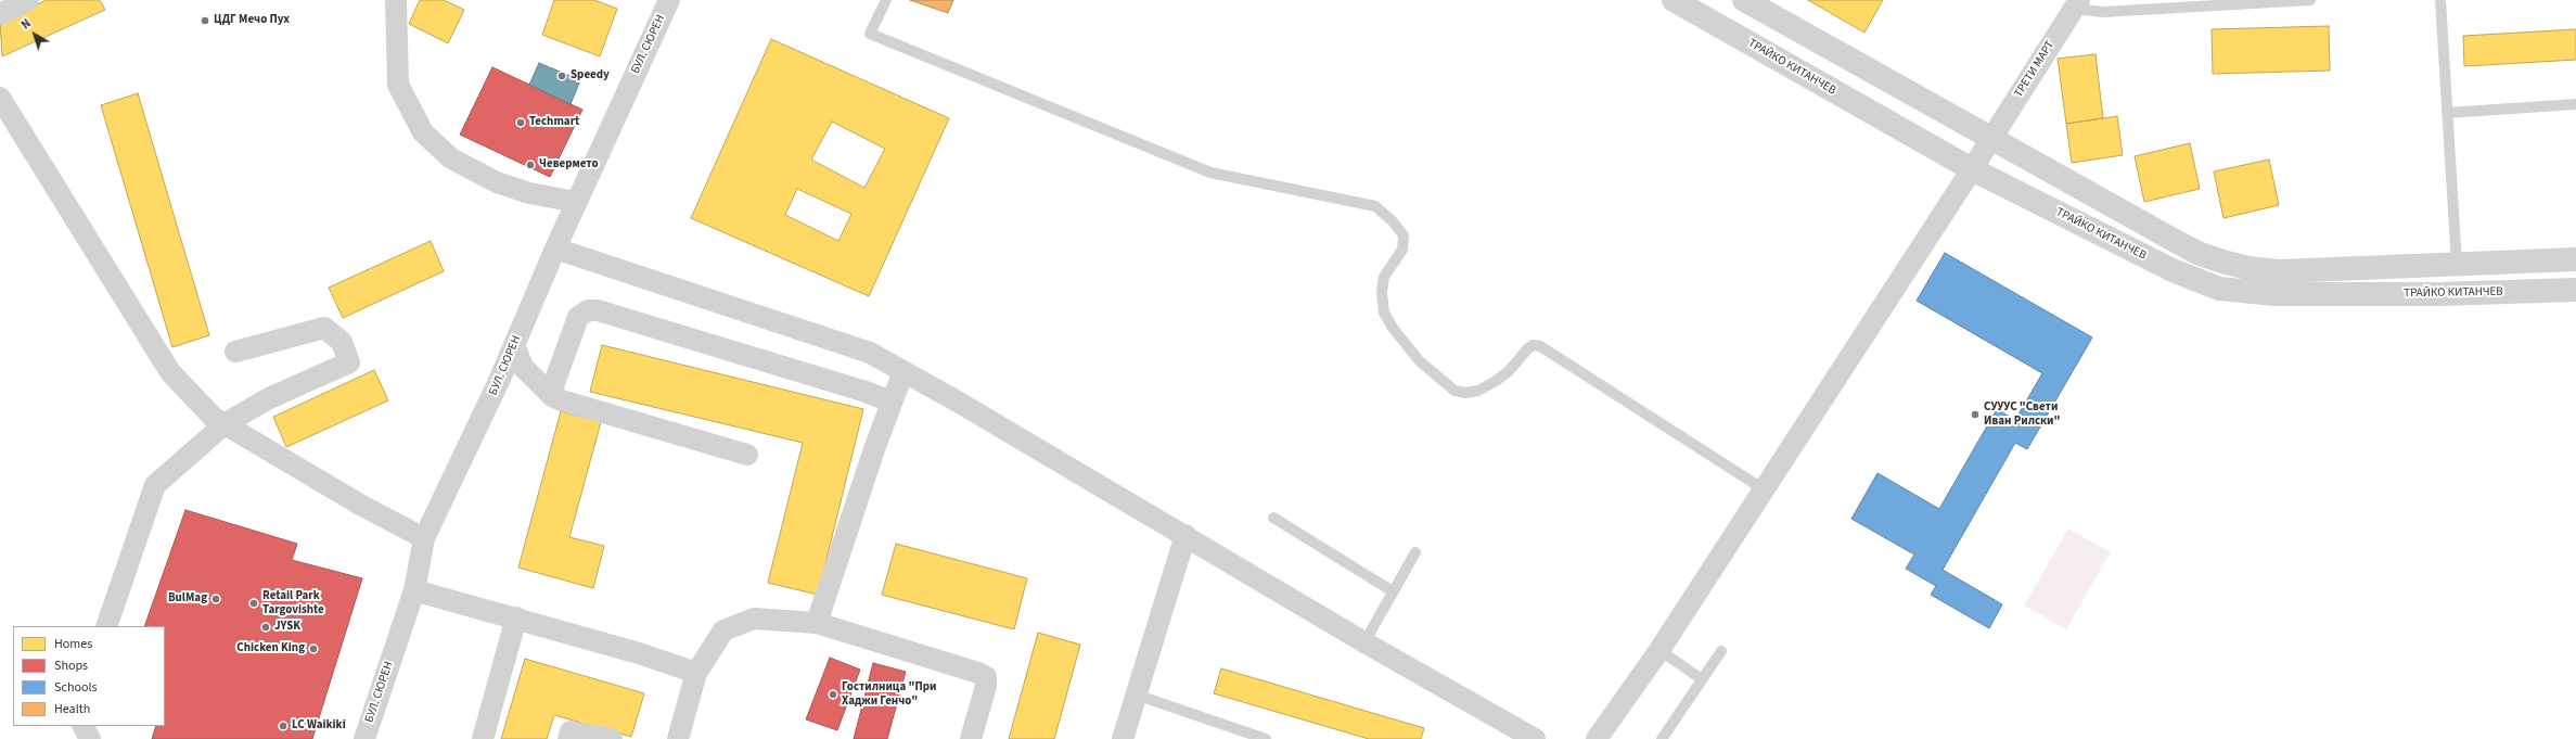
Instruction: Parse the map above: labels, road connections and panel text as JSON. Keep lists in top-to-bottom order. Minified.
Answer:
{"streets":{"street":["БУЛ. СЮРЕН","ТРАЙКО КИТАНЧЕВ","ТРЕТИ МАРТ"]},"crossings":[["ТРАЙКО КИТАНЧЕВ","ТРЕТИ МАРТ"]],"places":["ЦДГ Мечо Пух","Speedy","Techmart","Чевермето","СУУУС \"Свети Иван Рилски\"","BulMag","Retail Park Targovishte","JYSK","Chicken King","Гостилница \"При Хаджи Генчо\"","LC Waikiki"],"legend":["Homes","Shops","Schools","Health"],"north":"top left"}
